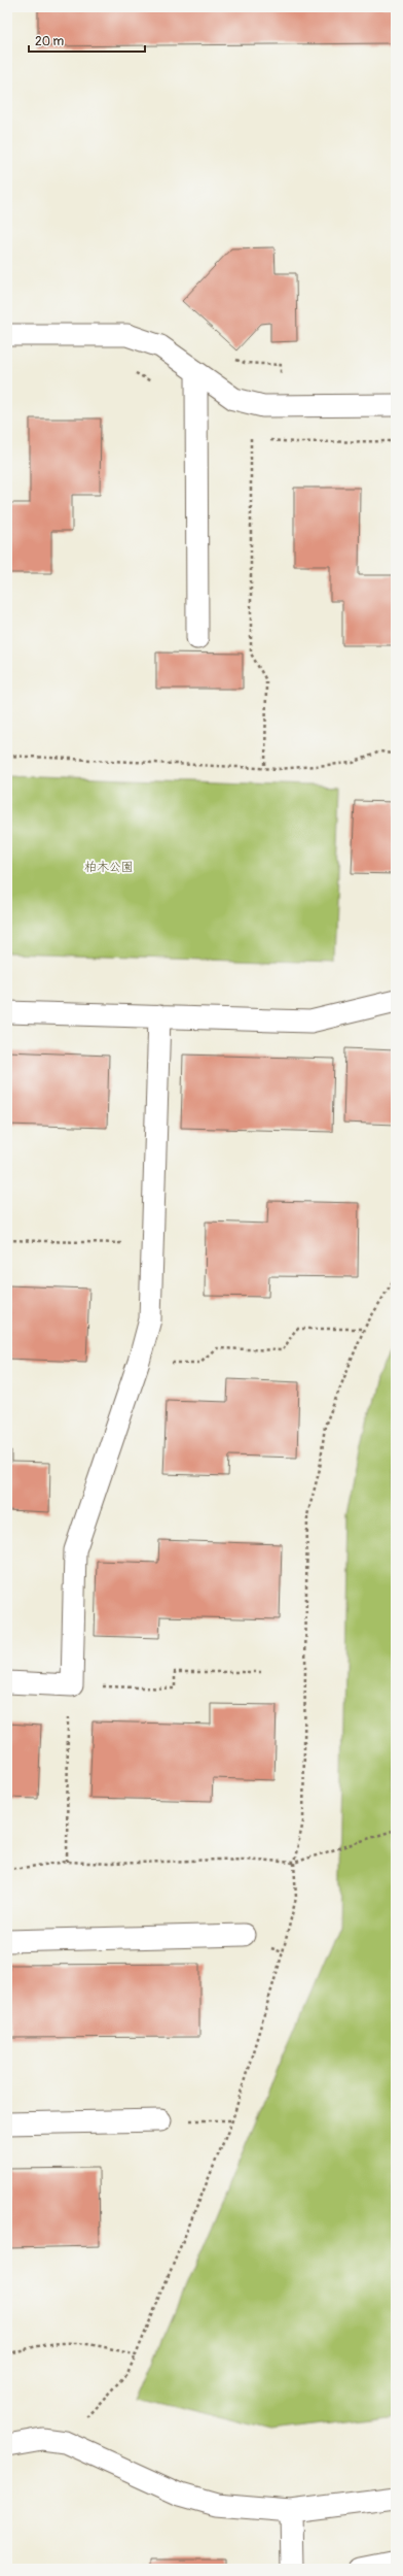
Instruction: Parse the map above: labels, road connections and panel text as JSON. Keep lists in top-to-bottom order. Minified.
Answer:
{"parks":["柏木公園"],"scale_bar":"20 m"}
